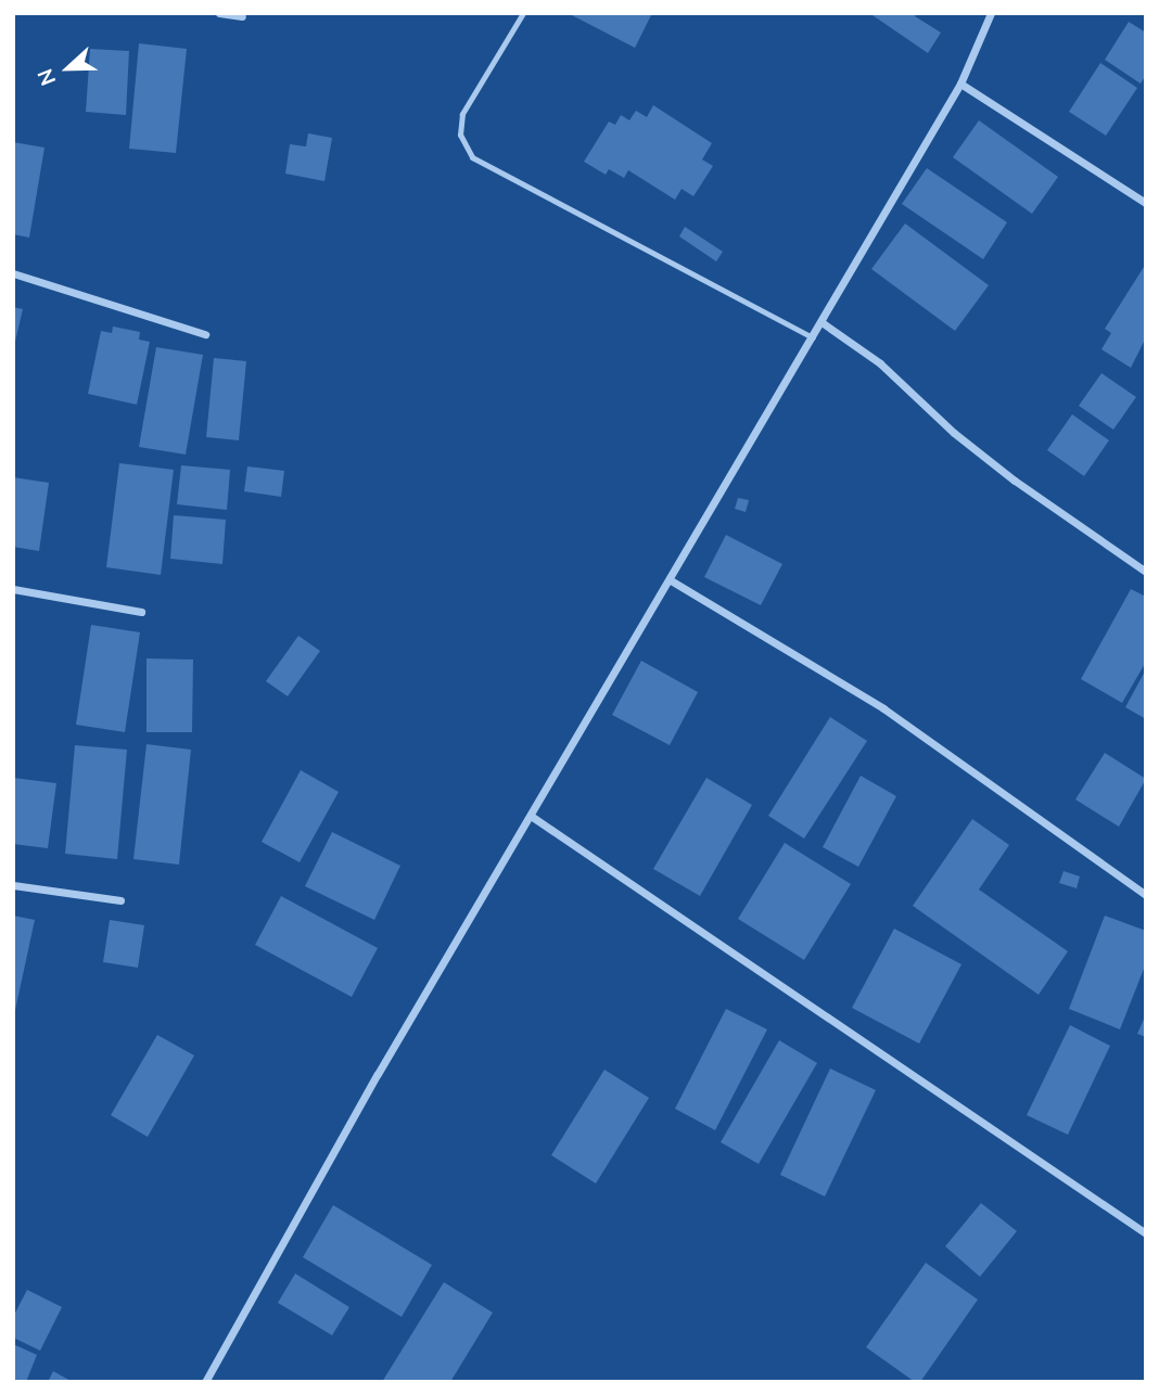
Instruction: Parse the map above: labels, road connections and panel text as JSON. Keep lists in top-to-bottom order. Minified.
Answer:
{"north":"left"}
